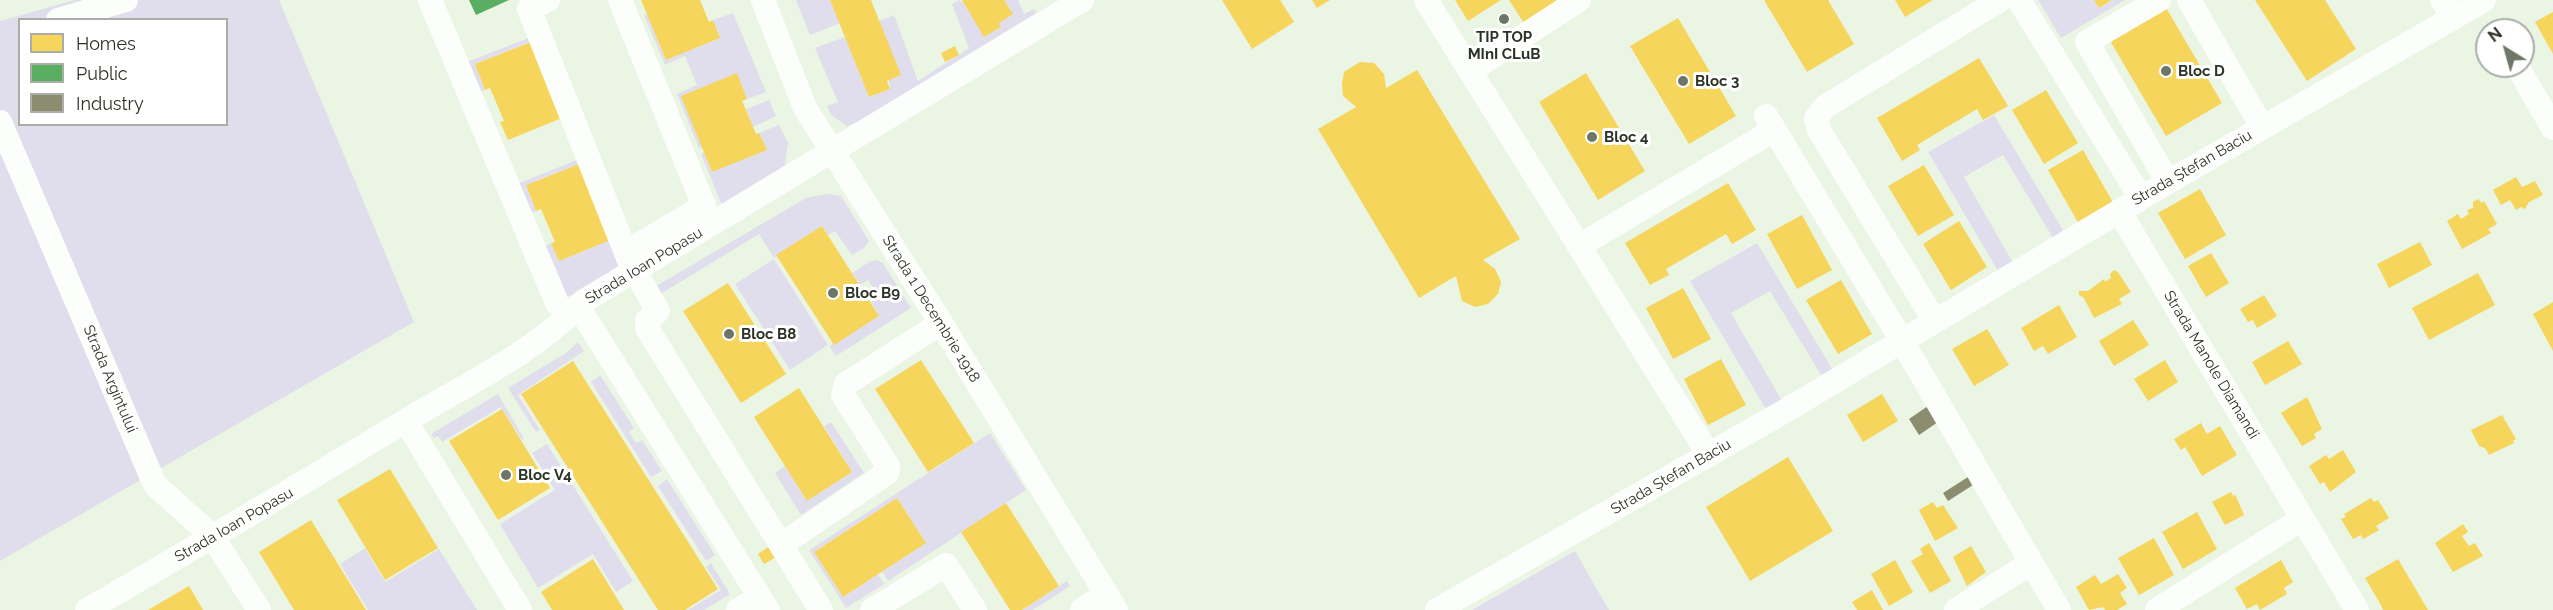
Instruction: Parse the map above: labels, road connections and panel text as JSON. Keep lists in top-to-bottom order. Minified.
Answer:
{"streets":{"street":["Strada Ștefan Baciu","Strada Ioan Popasu","Strada 1 Decembrie 1918","Strada Manole Diamandi","Strada Argintului"]},"crossings":[["Strada Ștefan Baciu","Strada Manole Diamandi"],["Strada Ioan Popasu","Strada 1 Decembrie 1918"],["Strada Ioan Popasu","Strada Argintului"]],"places":["TIP TOP MInI CLuB","Bloc D","Bloc 3","Bloc 4","Bloc B9","Bloc B8","Bloc V4"],"legend":["Homes","Public","Industry"],"north":"top left"}
